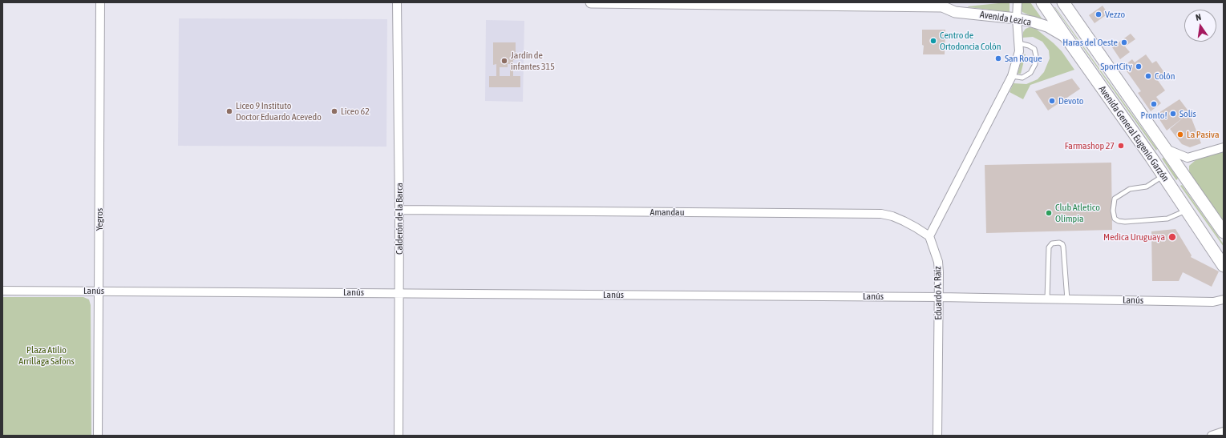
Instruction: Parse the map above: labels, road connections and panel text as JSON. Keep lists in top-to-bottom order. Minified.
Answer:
{"streets":{"main road":["Avenida General Eugenio Garzón"],"street":["Avenida Lezica","Amandau","Calderón de la Barca","Yegros","Lanús","Eduardo A. Raíz"]},"crossings":[["Avenida Lezica","Avenida General Eugenio Garzón"],["Amandau","Calderón de la Barca"],["Amandau","Eduardo A. Raíz"],["Calderón de la Barca","Lanús"],["Yegros","Lanús"],["Lanús","Eduardo A. Raíz"]],"parks":["Plaza Atilio Arrillaga Safons"],"places":["Vezzo","Centro de Ortodoncia Colón","Haras del Oeste","San Roque","Jardín de infantes 315","SportCity","Colón","Devoto","Pronto!","Liceo 9 Instituto Doctor Eduardo Acevedo","Liceo 62","Solís","La Pasiva","Farmashop 27","Club Atletico Olimpia","Medica Uruguaya"],"north":"top"}
